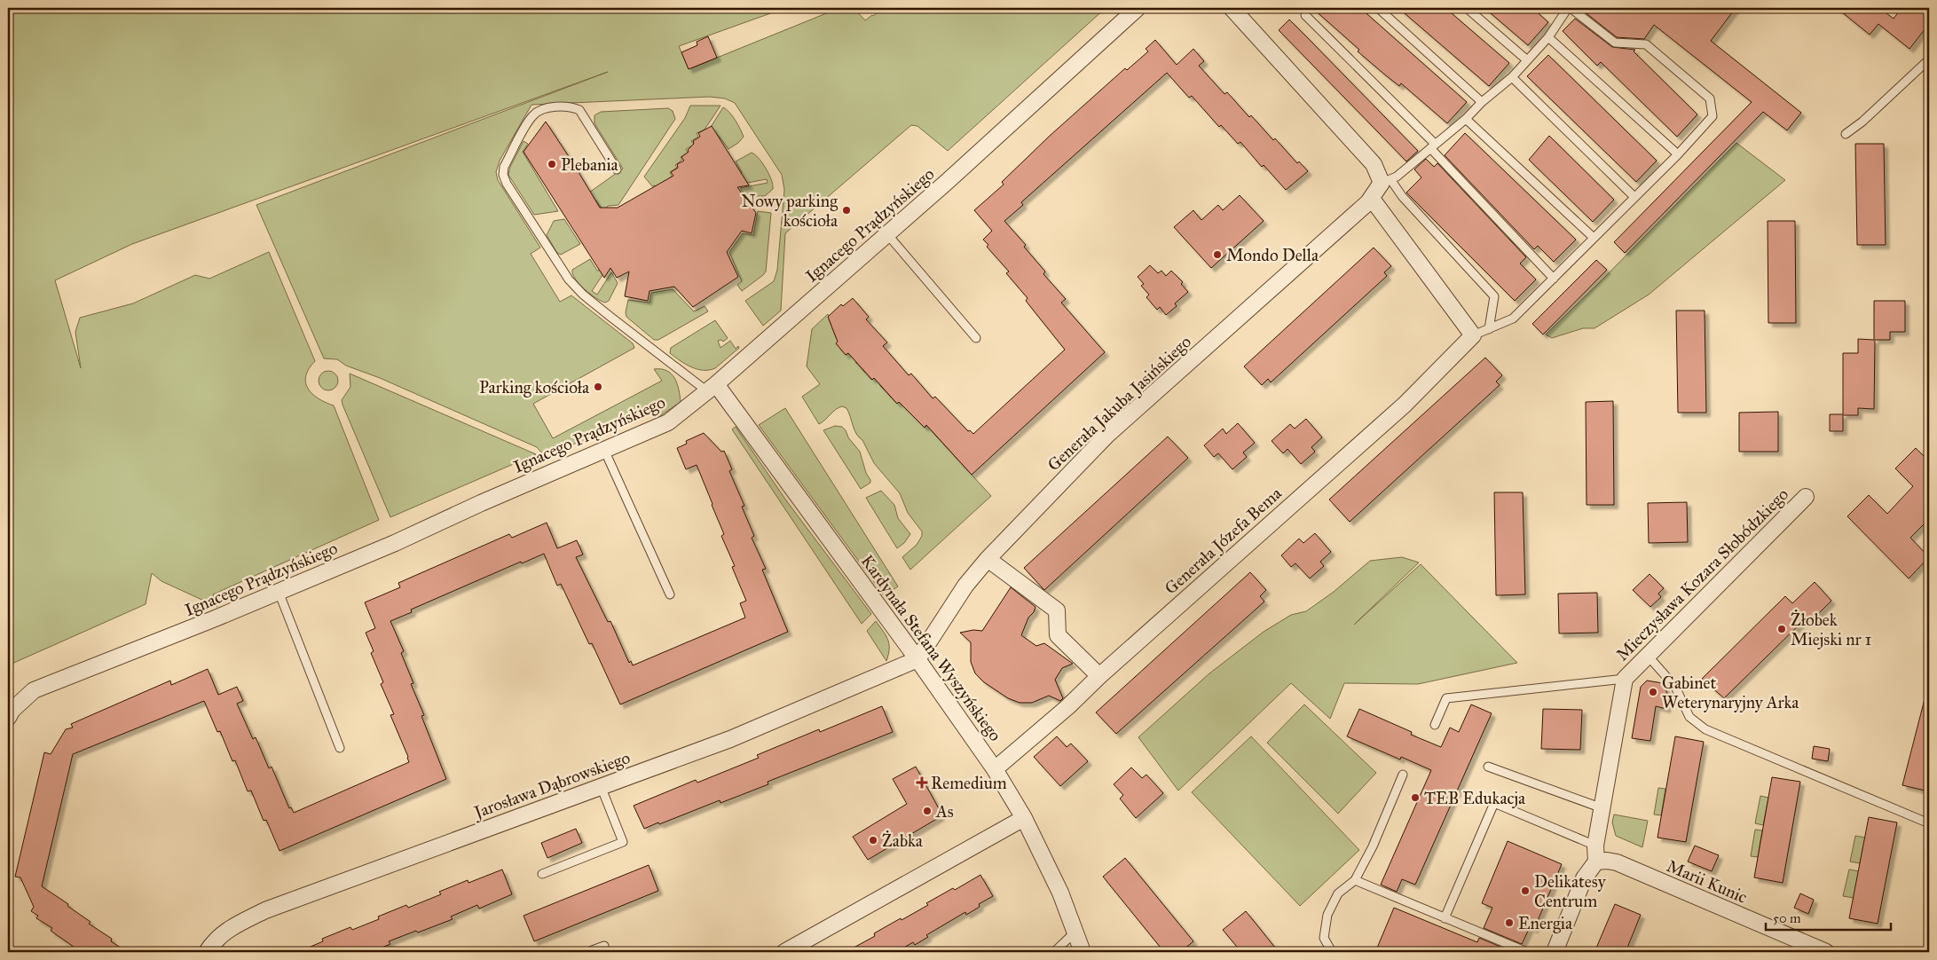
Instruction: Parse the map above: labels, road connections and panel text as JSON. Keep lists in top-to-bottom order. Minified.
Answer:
{"streets":{"street":["Ignacego Prądzyńskiego","Generała Jakuba Jasińskiego","Generała Józefa Bema","Mieczysława Kozara Słobódzkiego","Kardynała Stefana Wyszyńskiego","Jarosława Dąbrowskiego","Marii Kunic"]},"crossings":[["Ignacego Prądzyńskiego","Kardynała Stefana Wyszyńskiego"],["Generała Jakuba Jasińskiego","Kardynała Stefana Wyszyńskiego"],["Generała Jakuba Jasińskiego","Jarosława Dąbrowskiego"],["Generała Józefa Bema","Kardynała Stefana Wyszyńskiego"],["Mieczysława Kozara Słobódzkiego","Marii Kunic"],["Kardynała Stefana Wyszyńskiego","Jarosława Dąbrowskiego"]],"places":{"other":["Plebania","Nowy parking kościoła","Mondo Della","Parking kościoła","Żłobek Miejski nr 1","Gabinet Weterynaryjny Arka","TEB Edukacja","As","Żabka","Delikatesy Centrum","Energia"],"health":["Remedium"]},"scale_bar":"50 m"}
